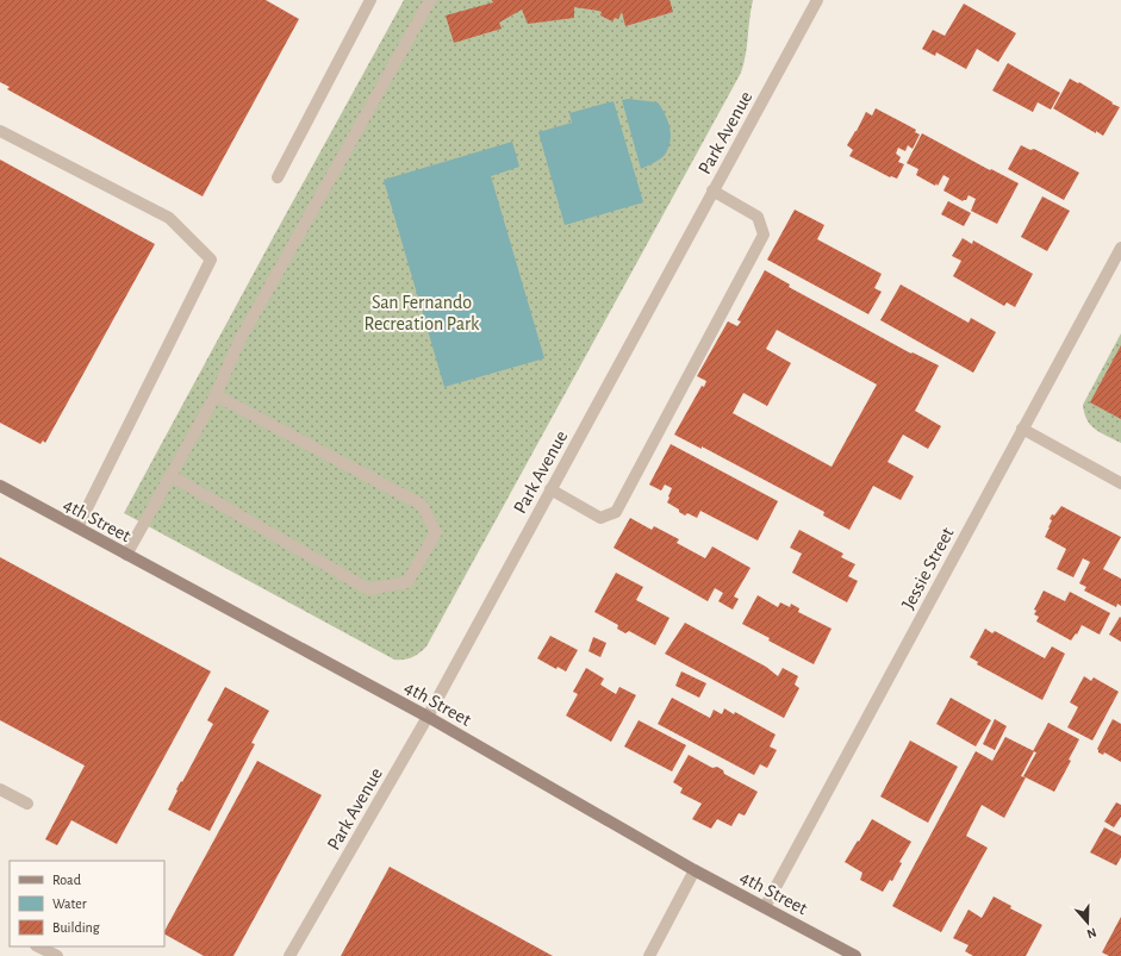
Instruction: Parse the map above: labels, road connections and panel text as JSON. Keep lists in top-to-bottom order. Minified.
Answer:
{"streets":{"street":["Park Avenue","4th Street","Jessie Street"]},"crossings":[["Park Avenue","4th Street"],["4th Street","Jessie Street"]],"parks":["San Fernando Recreation Park"],"legend":["Road","Water","Building"],"north":"bottom"}
